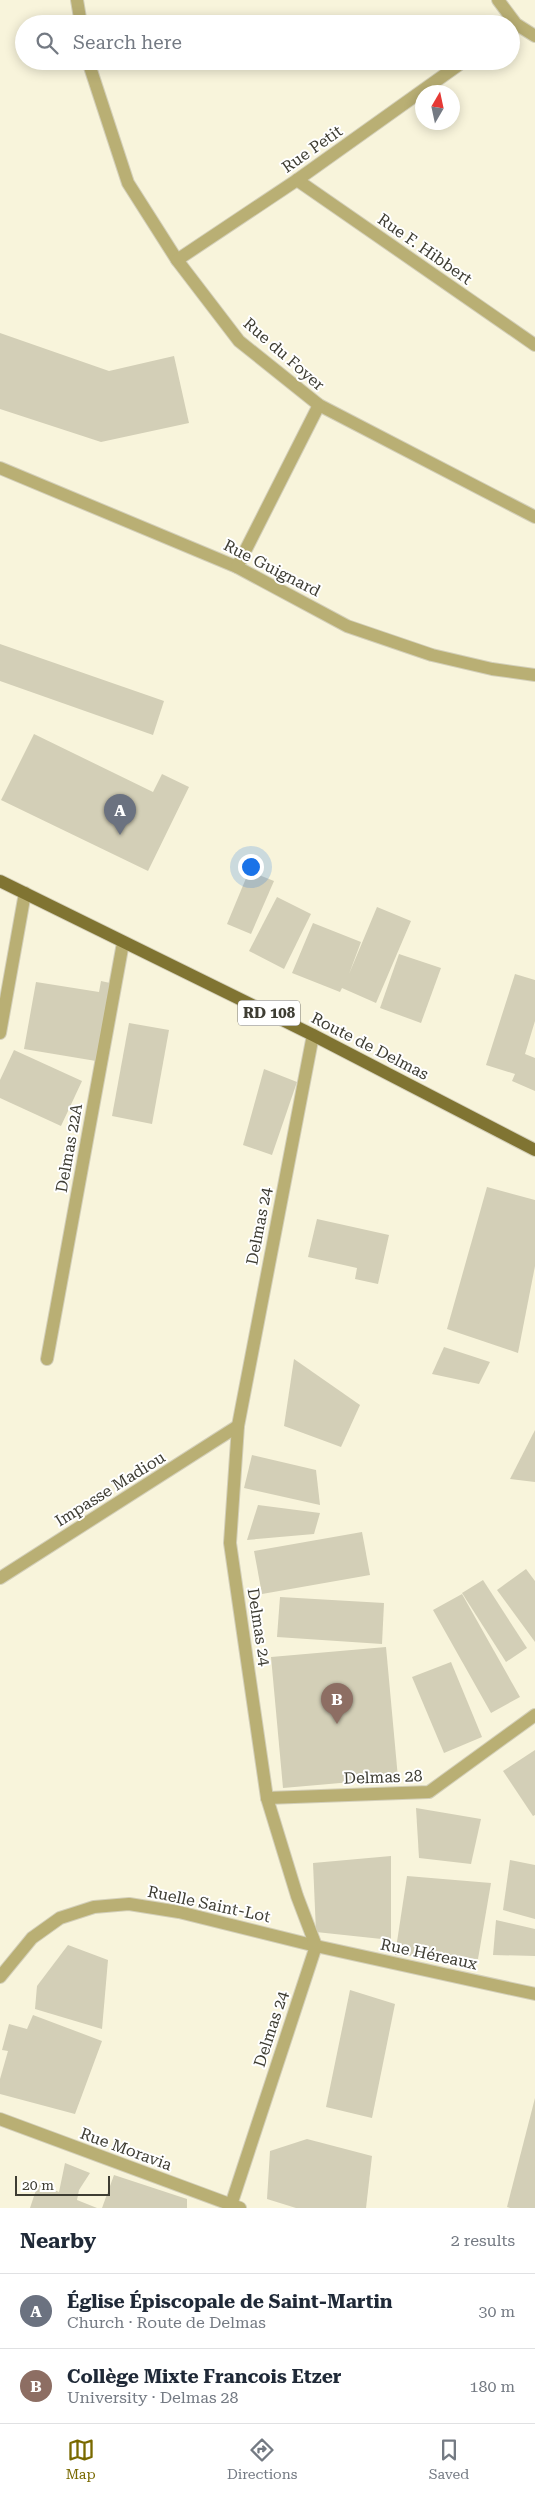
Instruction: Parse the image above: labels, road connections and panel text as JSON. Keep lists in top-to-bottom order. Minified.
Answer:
{"streets":{"main road":["RD 108","Route de Delmas"],"street":["Rue Petit","Rue F. Hibbert","Rue du Foyer","Rue Guignard","Delmas 22A","Delmas 24","Impasse Madiou","Delmas 28","Ruelle Saint-Lot","Rue Héreaux","Rue Moravia"]},"crossings":[["Rue Petit","Rue F. Hibbert"],["Rue Petit","Rue du Foyer"],["Route de Delmas","Delmas 22A"],["Route de Delmas","Delmas 24"],["Delmas 24","Impasse Madiou"],["Delmas 24","Delmas 28"],["Delmas 24","Ruelle Saint-Lot"],["Delmas 24","Rue Héreaux"],["Delmas 24","Rue Moravia"],["Ruelle Saint-Lot","Rue Héreaux"]],"scale_bar":"20 m","north":"top","page":{"search":"Search here","pins":["A","B"],"scale":"20 m","heading":["Nearby","2 results"],"list":[{"mark":"A","name":"Église Épiscopale de Saint-Martin","note":"Church · Route de Delmas","value":"30 m"},{"mark":"B","name":"Collège Mixte Francois Etzer","note":"University · Delmas 28","value":"180 m"}],"nav":["Map","Directions","Saved"]}}
